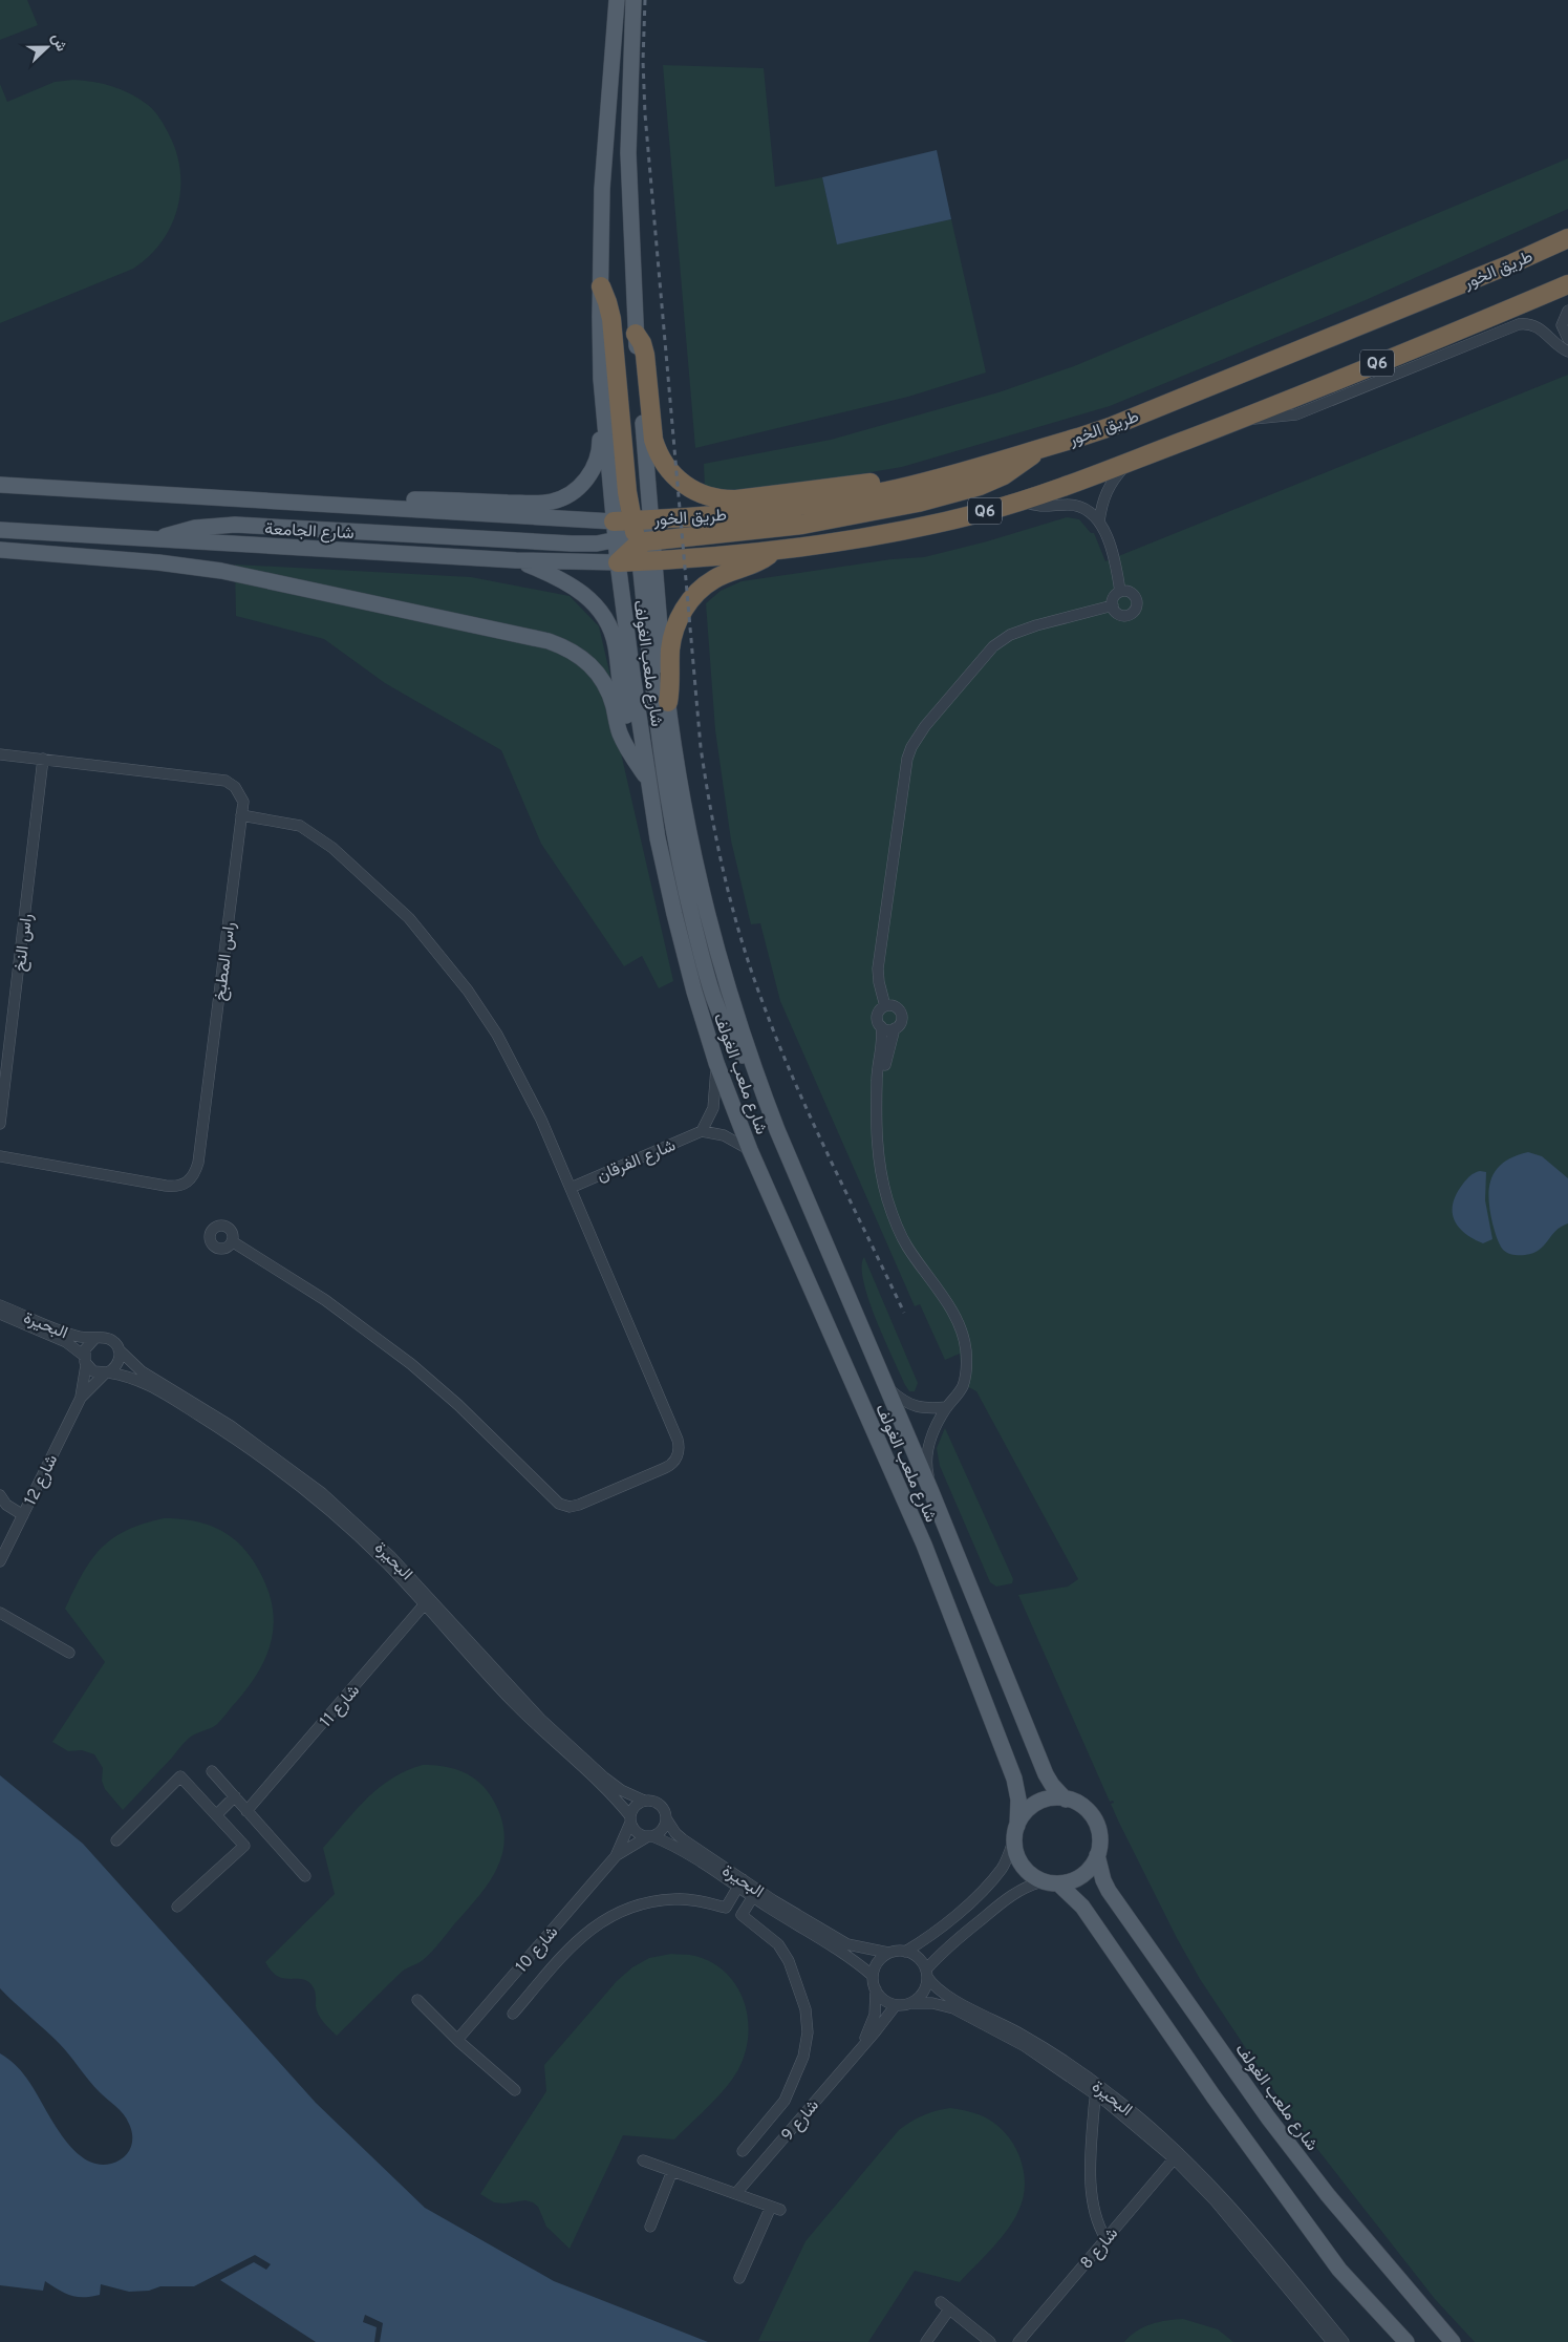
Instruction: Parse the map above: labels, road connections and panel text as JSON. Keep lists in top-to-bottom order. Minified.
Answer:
{"streets":{"highway":["طريق الخور","Q6"],"main road":["شارع الجامعة","شارع ملعب الغولف"],"street":["راس النخ","راس المطبخ","شارع الفرقان","البحيرة","شارع 12","شارع 11","شارع 10","شارع 9","شارع 8"]},"crossings":[["طريق الخور","شارع الجامعة"],["طريق الخور","شارع ملعب الغولف"],["شارع الجامعة","شارع ملعب الغولف"],["راس النخ","راس المطبخ"],["البحيرة","شارع 12"],["البحيرة","شارع 11"],["البحيرة","شارع 10"],["البحيرة","شارع 9"],["البحيرة","شارع 8"]],"north":"right"}
